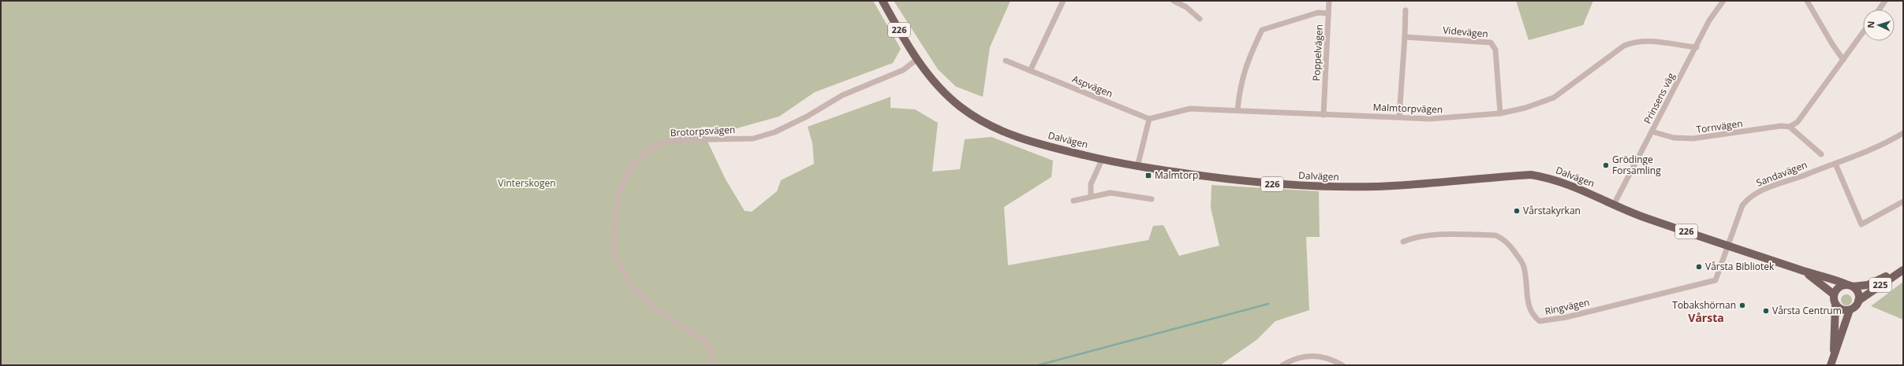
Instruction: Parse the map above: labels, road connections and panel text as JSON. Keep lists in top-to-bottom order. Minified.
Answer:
{"streets":{"main road":["226","Dalvägen","225"],"street":["Videvägen","Poppelvägen","Aspvägen","Prinsens väg","Malmtorpvägen","Tornvägen","Brotorpsvägen","Sandavägen","Ringvägen"]},"crossings":[["Videvägen","Malmtorpvägen"],["Poppelvägen","Malmtorpvägen"],["Aspvägen","Malmtorpvägen"],["Prinsens väg","Malmtorpvägen"],["Prinsens väg","Tornvägen"],["Prinsens väg","Dalvägen"],["Brotorpsvägen","Dalvägen"],["Dalvägen","Sandavägen"],["Dalvägen","225"],["Dalvägen","Ringvägen"],["Sandavägen","Ringvägen"]],"districts":["Vårsta"],"parks":["Vinterskogen"],"places":{"other":["Grödinge Forsamling","Vårstakyrkan","Vårsta Bibliotek","Tobakshörnan","Vårsta Centrum"],"transit":["Malmtorp"]},"north":"left"}
